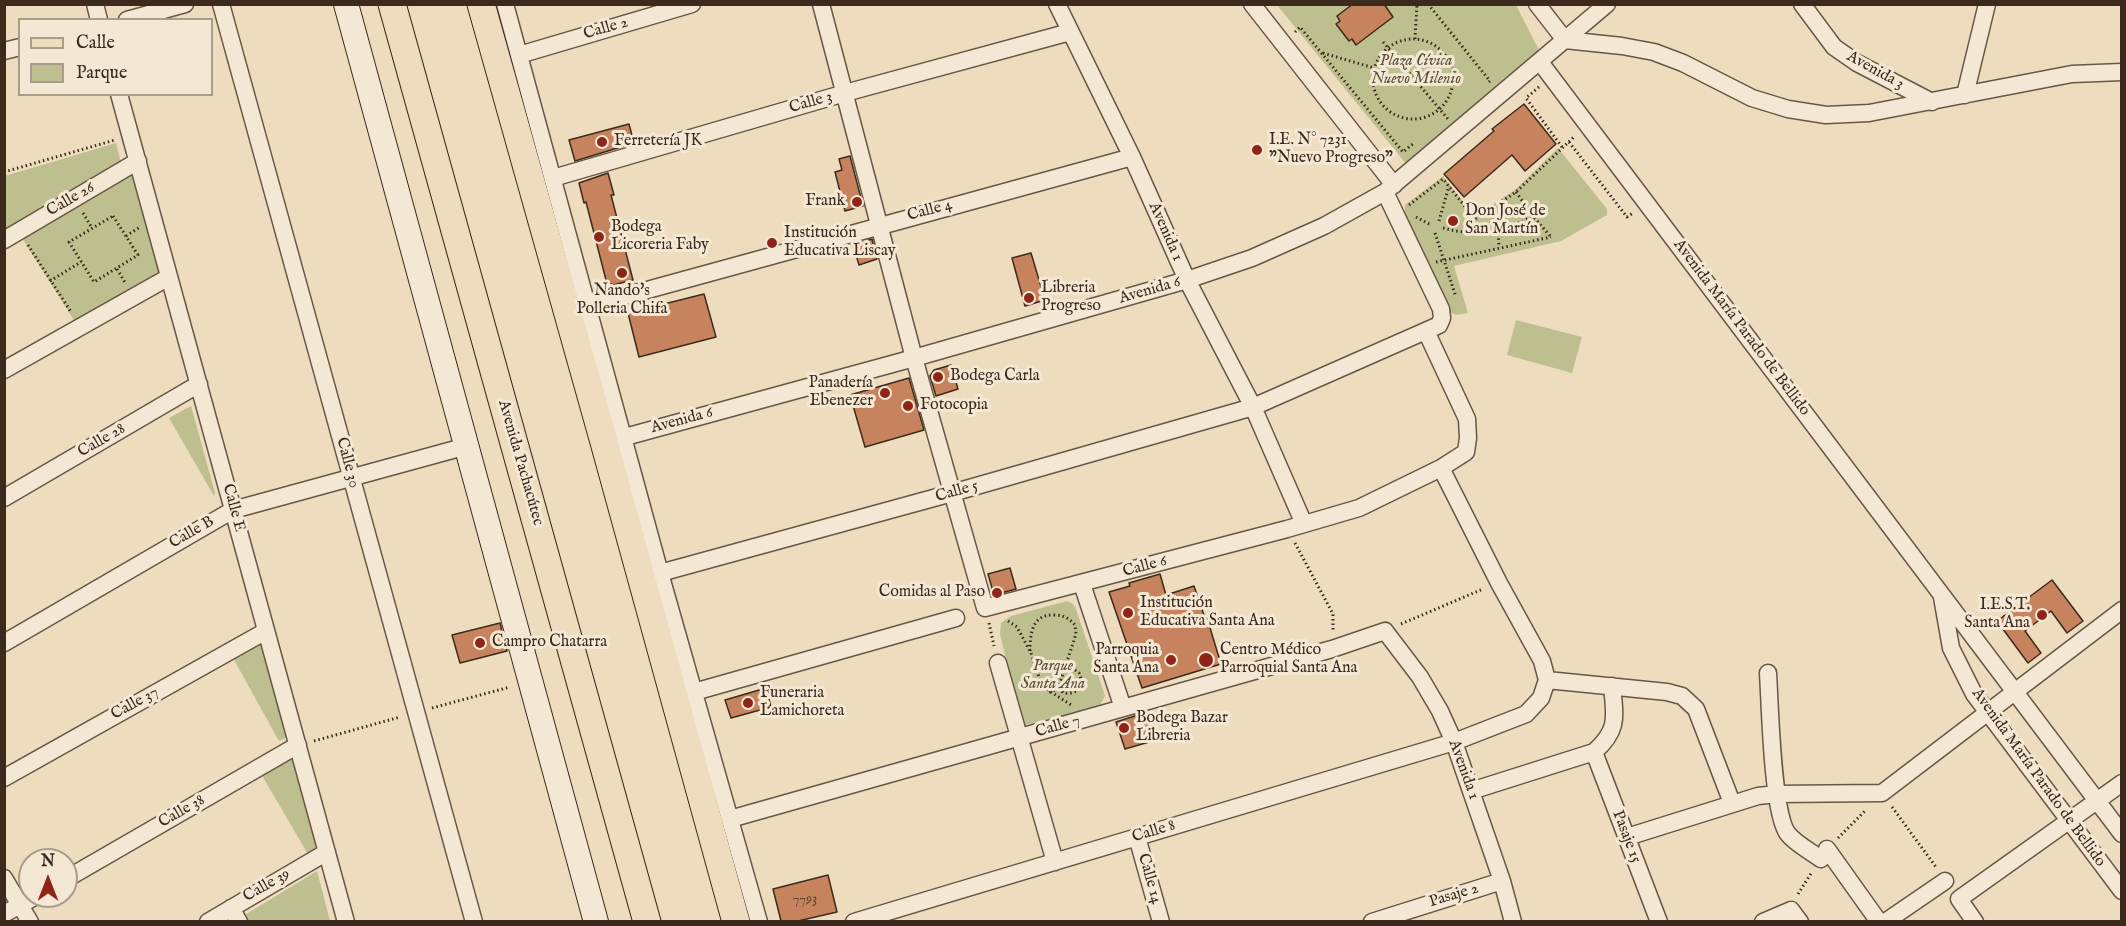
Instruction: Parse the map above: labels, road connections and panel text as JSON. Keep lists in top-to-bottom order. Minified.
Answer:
{"streets":{"main road":["Avenida Pachacútec"],"street":["Calle 2","Avenida 3","Calle 3","Calle 26","Calle 4","Avenida 1","Avenida 6","Avenida María Parado de Bellido","Calle 28","Calle 30","Calle 5","Calle E","Calle B","Calle 6","Calle 37","Calle 7","Calle 38","Calle 8","Pasaje 15","Calle 14","Calle 39","Pasaje 2"]},"crossings":[["Calle 3","Avenida 1"],["Calle 26","Calle E"],["Calle 4","Avenida 1"],["Avenida 1","Avenida 6"],["Avenida 1","Calle 5"],["Avenida 1","Calle 6"],["Avenida 1","Calle 7"],["Avenida 1","Calle 8"],["Avenida 1","Pasaje 2"],["Avenida 6","Avenida María Parado de Bellido"],["Calle 28","Calle E"],["Calle 30","Calle B"],["Calle 5","Calle 6"],["Calle E","Calle B"],["Calle E","Calle 37"],["Calle E","Calle 38"],["Calle E","Calle 39"],["Calle 8","Calle 14"]],"parks":["Plaza Cívica Nuevo Milenio","Parque Santa Ana"],"places":["Ferretería JK","I.E. N° 7231 \"Nuevo Progreso\"","Frank","Don José de San Martín","Bodega Licoreria Faby","Institución Educativa Liscay","Nando's Polleria Chifa","Libreria Progreso","Bodega Carla","Panadería Ebenezer","Fotocopia","Comidas al Paso","Institución Educativa Santa Ana","I.E.S.T. Santa Ana","Campro Chatarra","Parroquia Santa Ana","Centro Médico Parroquial Santa Ana","Funeraria Lamichoreta","Bodega Bazar Libreria"],"house_numbers":["7793"],"legend":["Calle","Parque"],"north":"top"}
